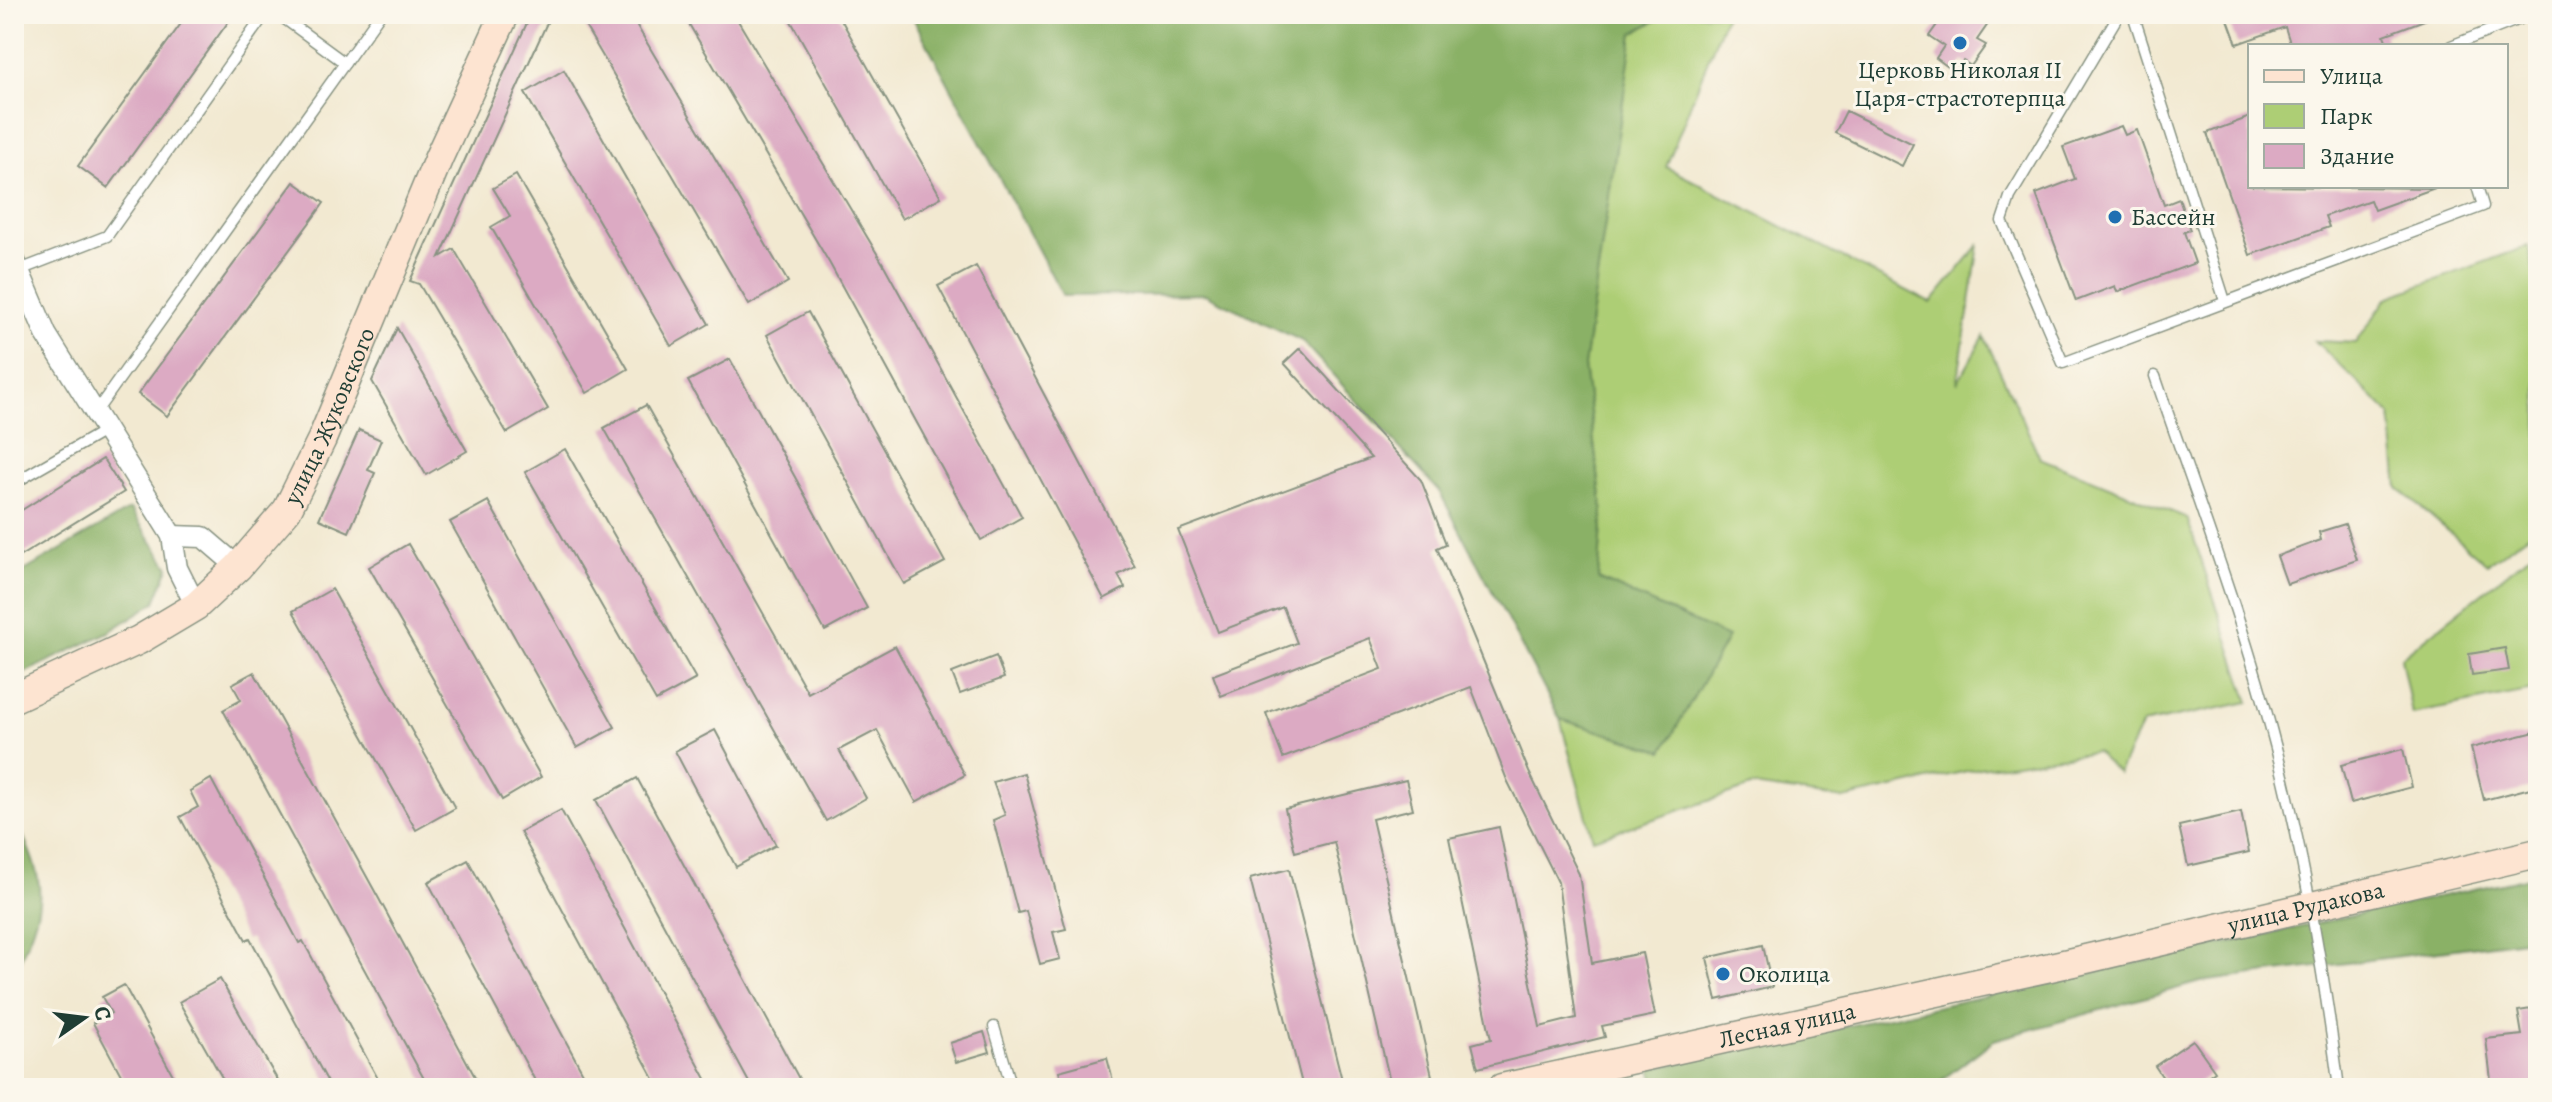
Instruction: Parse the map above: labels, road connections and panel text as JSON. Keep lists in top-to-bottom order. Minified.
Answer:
{"streets":{"main road":["улица Жуковского","улица Рудакова","Лесная улица"]},"crossings":[["улица Рудакова","Лесная улица"]],"places":["Церковь Николая II Царя-страстотерпца","Бассейн","Околица"],"legend":["Улица","Парк","Здание"],"north":"right"}
